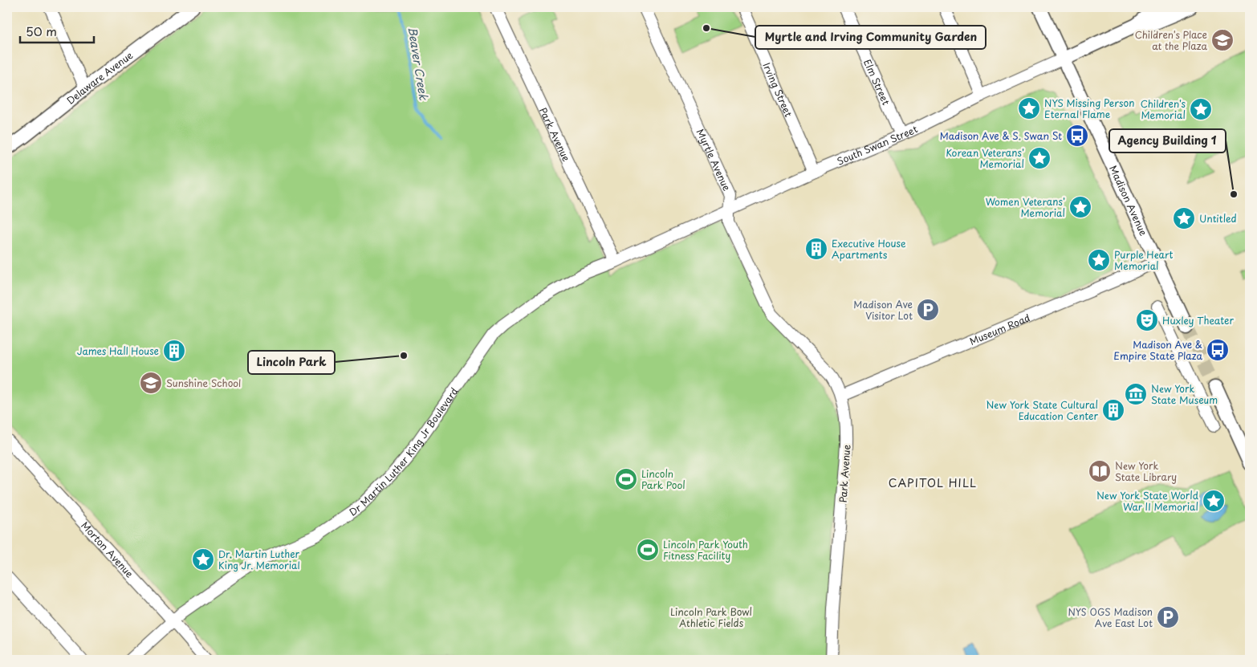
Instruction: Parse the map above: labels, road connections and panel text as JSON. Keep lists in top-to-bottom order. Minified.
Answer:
{"streets":{"main road":["Delaware Avenue","South Swan Street","Madison Avenue"],"street":["Elm Street","Irving Street","Park Avenue","Myrtle Avenue","Museum Road","Dr Martin Luther King Jr Boulevard","Morton Avenue"]},"crossings":[["Elm Street","South Swan Street"],["Irving Street","South Swan Street"],["Park Avenue","South Swan Street"],["Park Avenue","Myrtle Avenue"],["Park Avenue","Museum Road"],["Park Avenue","Dr Martin Luther King Jr Boulevard"],["South Swan Street","Myrtle Avenue"],["South Swan Street","Madison Avenue"],["South Swan Street","Dr Martin Luther King Jr Boulevard"],["Madison Avenue","Museum Road"],["Dr Martin Luther King Jr Boulevard","Morton Avenue"]],"districts":["CAPITOL HILL"],"water":["Beaver Creek"],"parks":["Lincoln Park Bowl Athletic Fields"],"places":{"other":["Myrtle and Irving Community Garden","Agency Building 1","Lincoln Park"],"school or university":["Children's Place at the Plaza","Sunshine School"],"place":["NYS Missing Person Eternal Flame","Children's Memorial","Korean Veterans' Memorial","Women Veterans' Memorial","Untitled","Purple Heart Memorial","New York State World War II Memorial","Dr. Martin Luther King Jr. Memorial"],"bus stop":["Madison Ave & S. Swan St","Madison Ave & Empire State Plaza"],"building":["Executive House Apartments","James Hall House","New York State Cultural Education Center"],"parking":["Madison Ave Visitor Lot","NYS OGS Madison Ave East Lot"],"theatre":["Huxley Theater"],"museum":["New York State Museum"],"library":["New York State Library"],"sports":["Lincoln Park Pool","Lincoln Park Youth Fitness Facility"]},"scale_bar":"50 m"}
